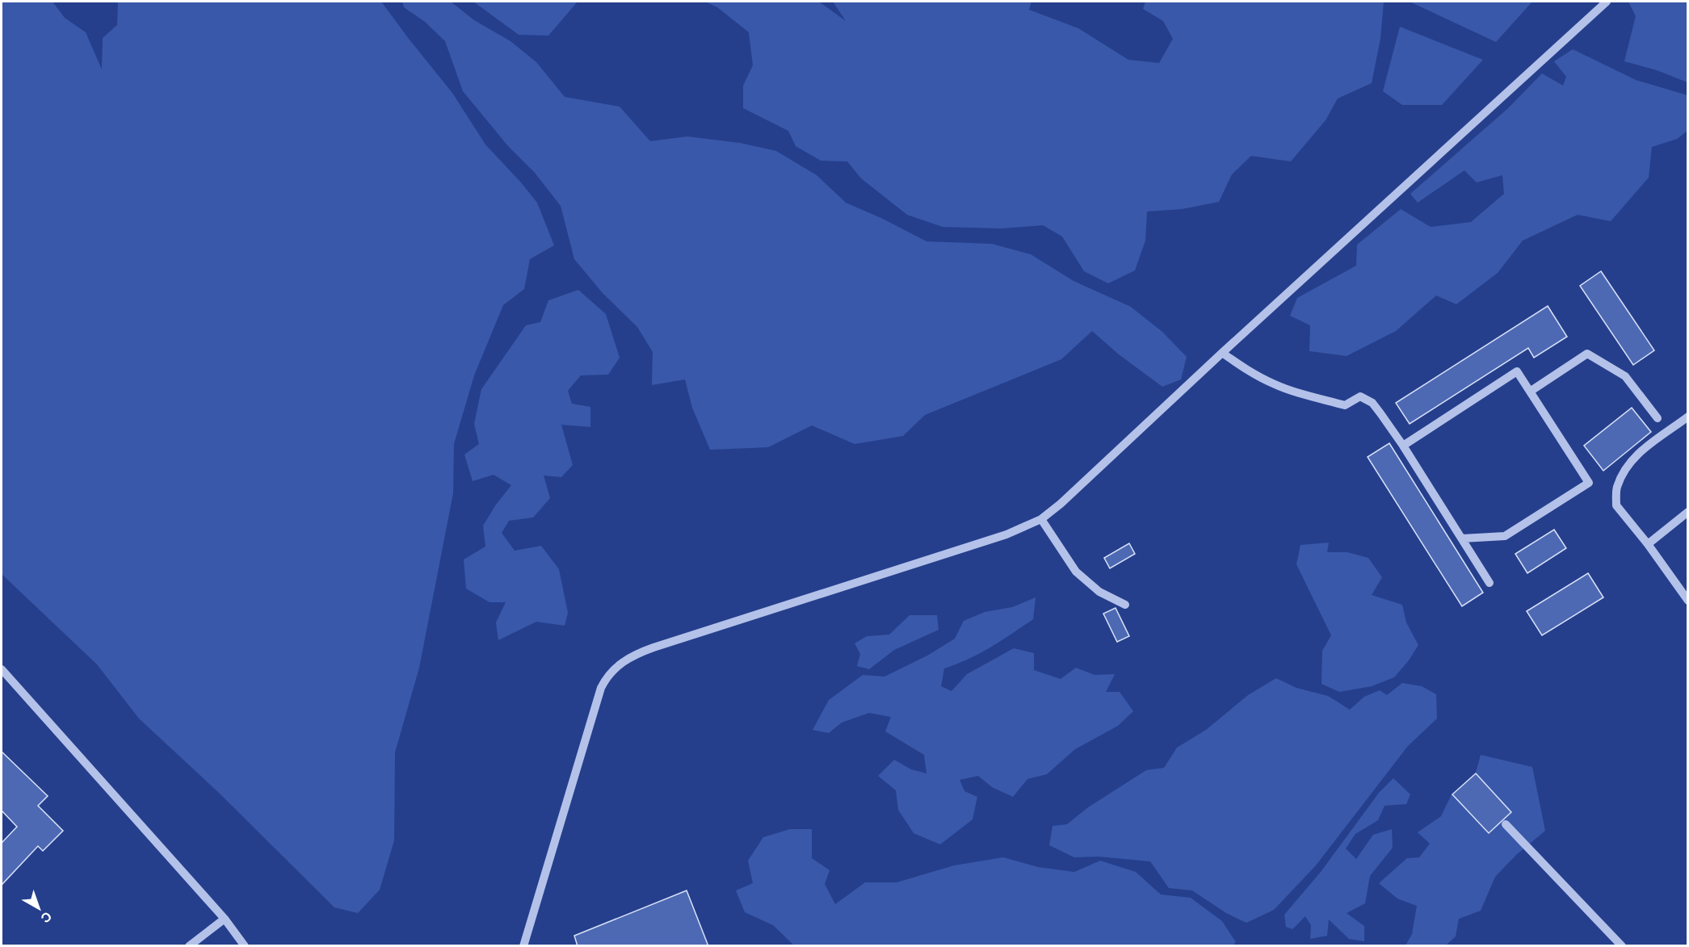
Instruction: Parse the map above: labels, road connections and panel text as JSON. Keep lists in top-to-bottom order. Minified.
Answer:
{"north":"bottom right"}
